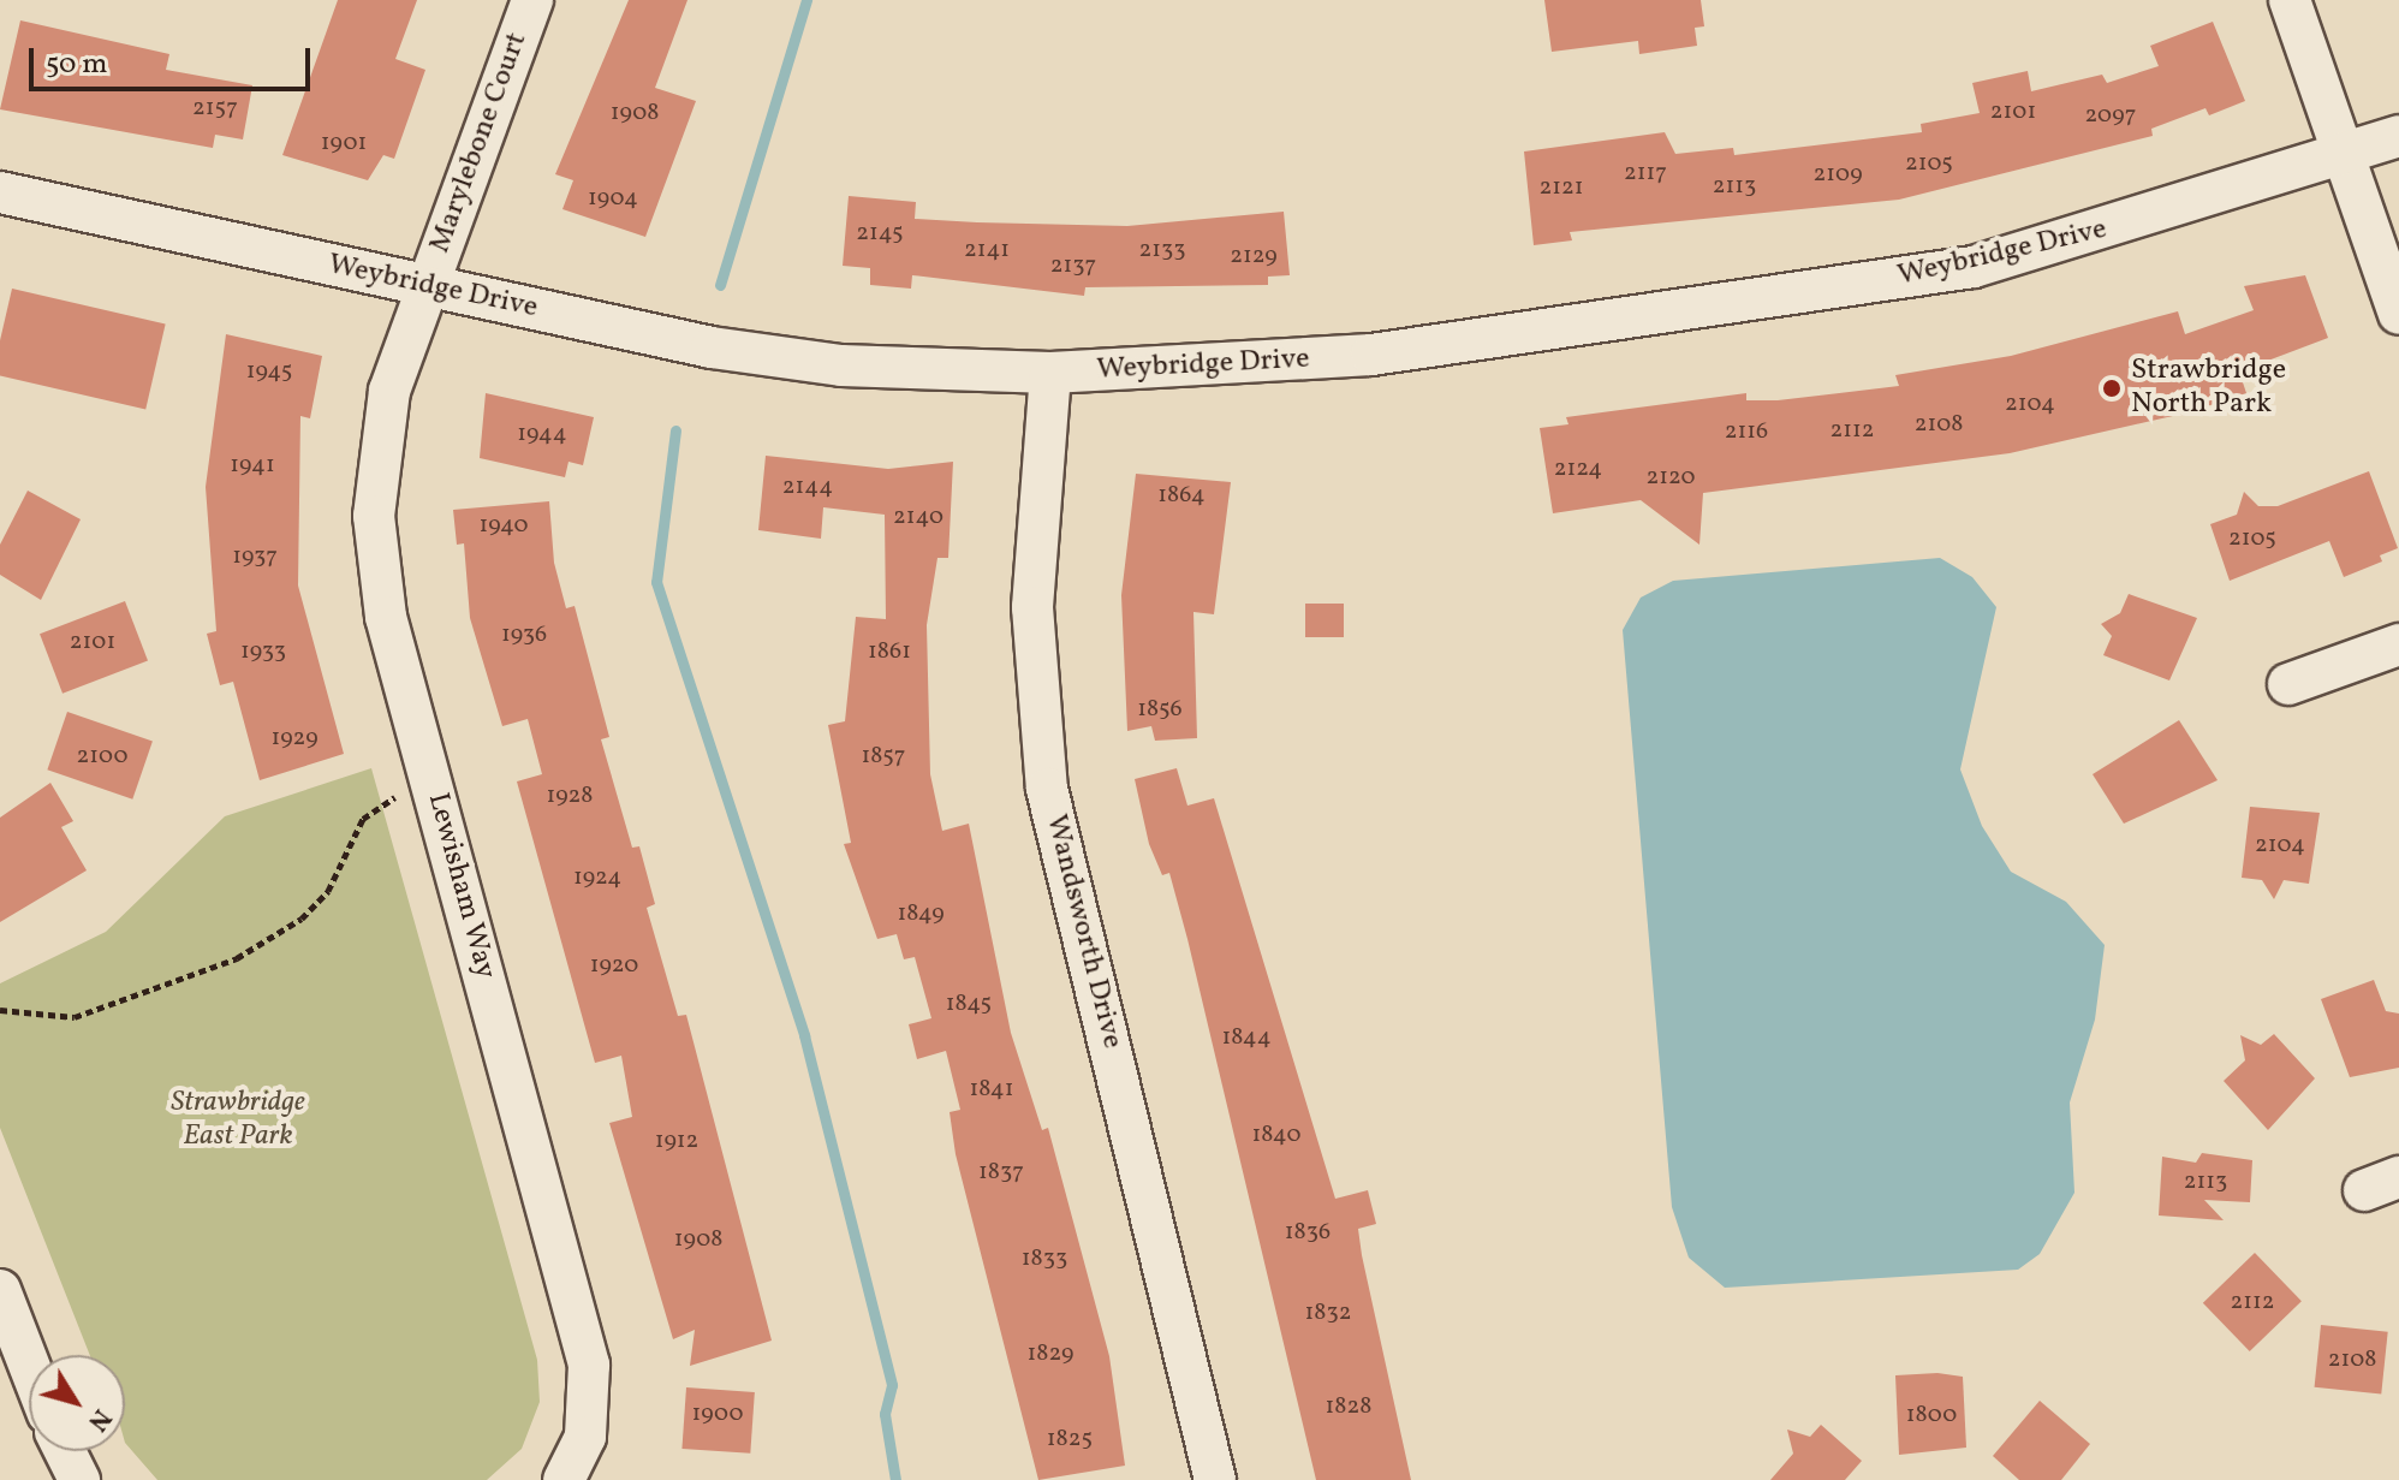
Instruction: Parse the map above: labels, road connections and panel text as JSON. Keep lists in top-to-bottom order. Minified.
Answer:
{"streets":{"street":["Marylebone Court","Weybridge Drive","Lewisham Way","Wandsworth Drive"]},"crossings":[["Marylebone Court","Weybridge Drive"],["Marylebone Court","Lewisham Way"],["Weybridge Drive","Lewisham Way"],["Weybridge Drive","Wandsworth Drive"]],"parks":["Strawbridge East Park"],"places":["Strawbridge North Park"],"house_numbers":["2157","2101","1908","2097","1901","2105","2117","2109","2113","2121","1904","2145","2141","2133","2129","2137","1945","2104","2108","2112","2116","1944","1941","2124","2120","2144","1864","2140","1940","2105","1937","1936","2101","1933","1861","1856","1929","2100","1857","1928","2104","1924","1849","1920","1845","1844","1841","1840","1912","1837","2113","1836","1908","1833","2112","1832","1829","2108","1828","1900","1800","1825"],"scale_bar":"50 m","north":"bottom right"}
